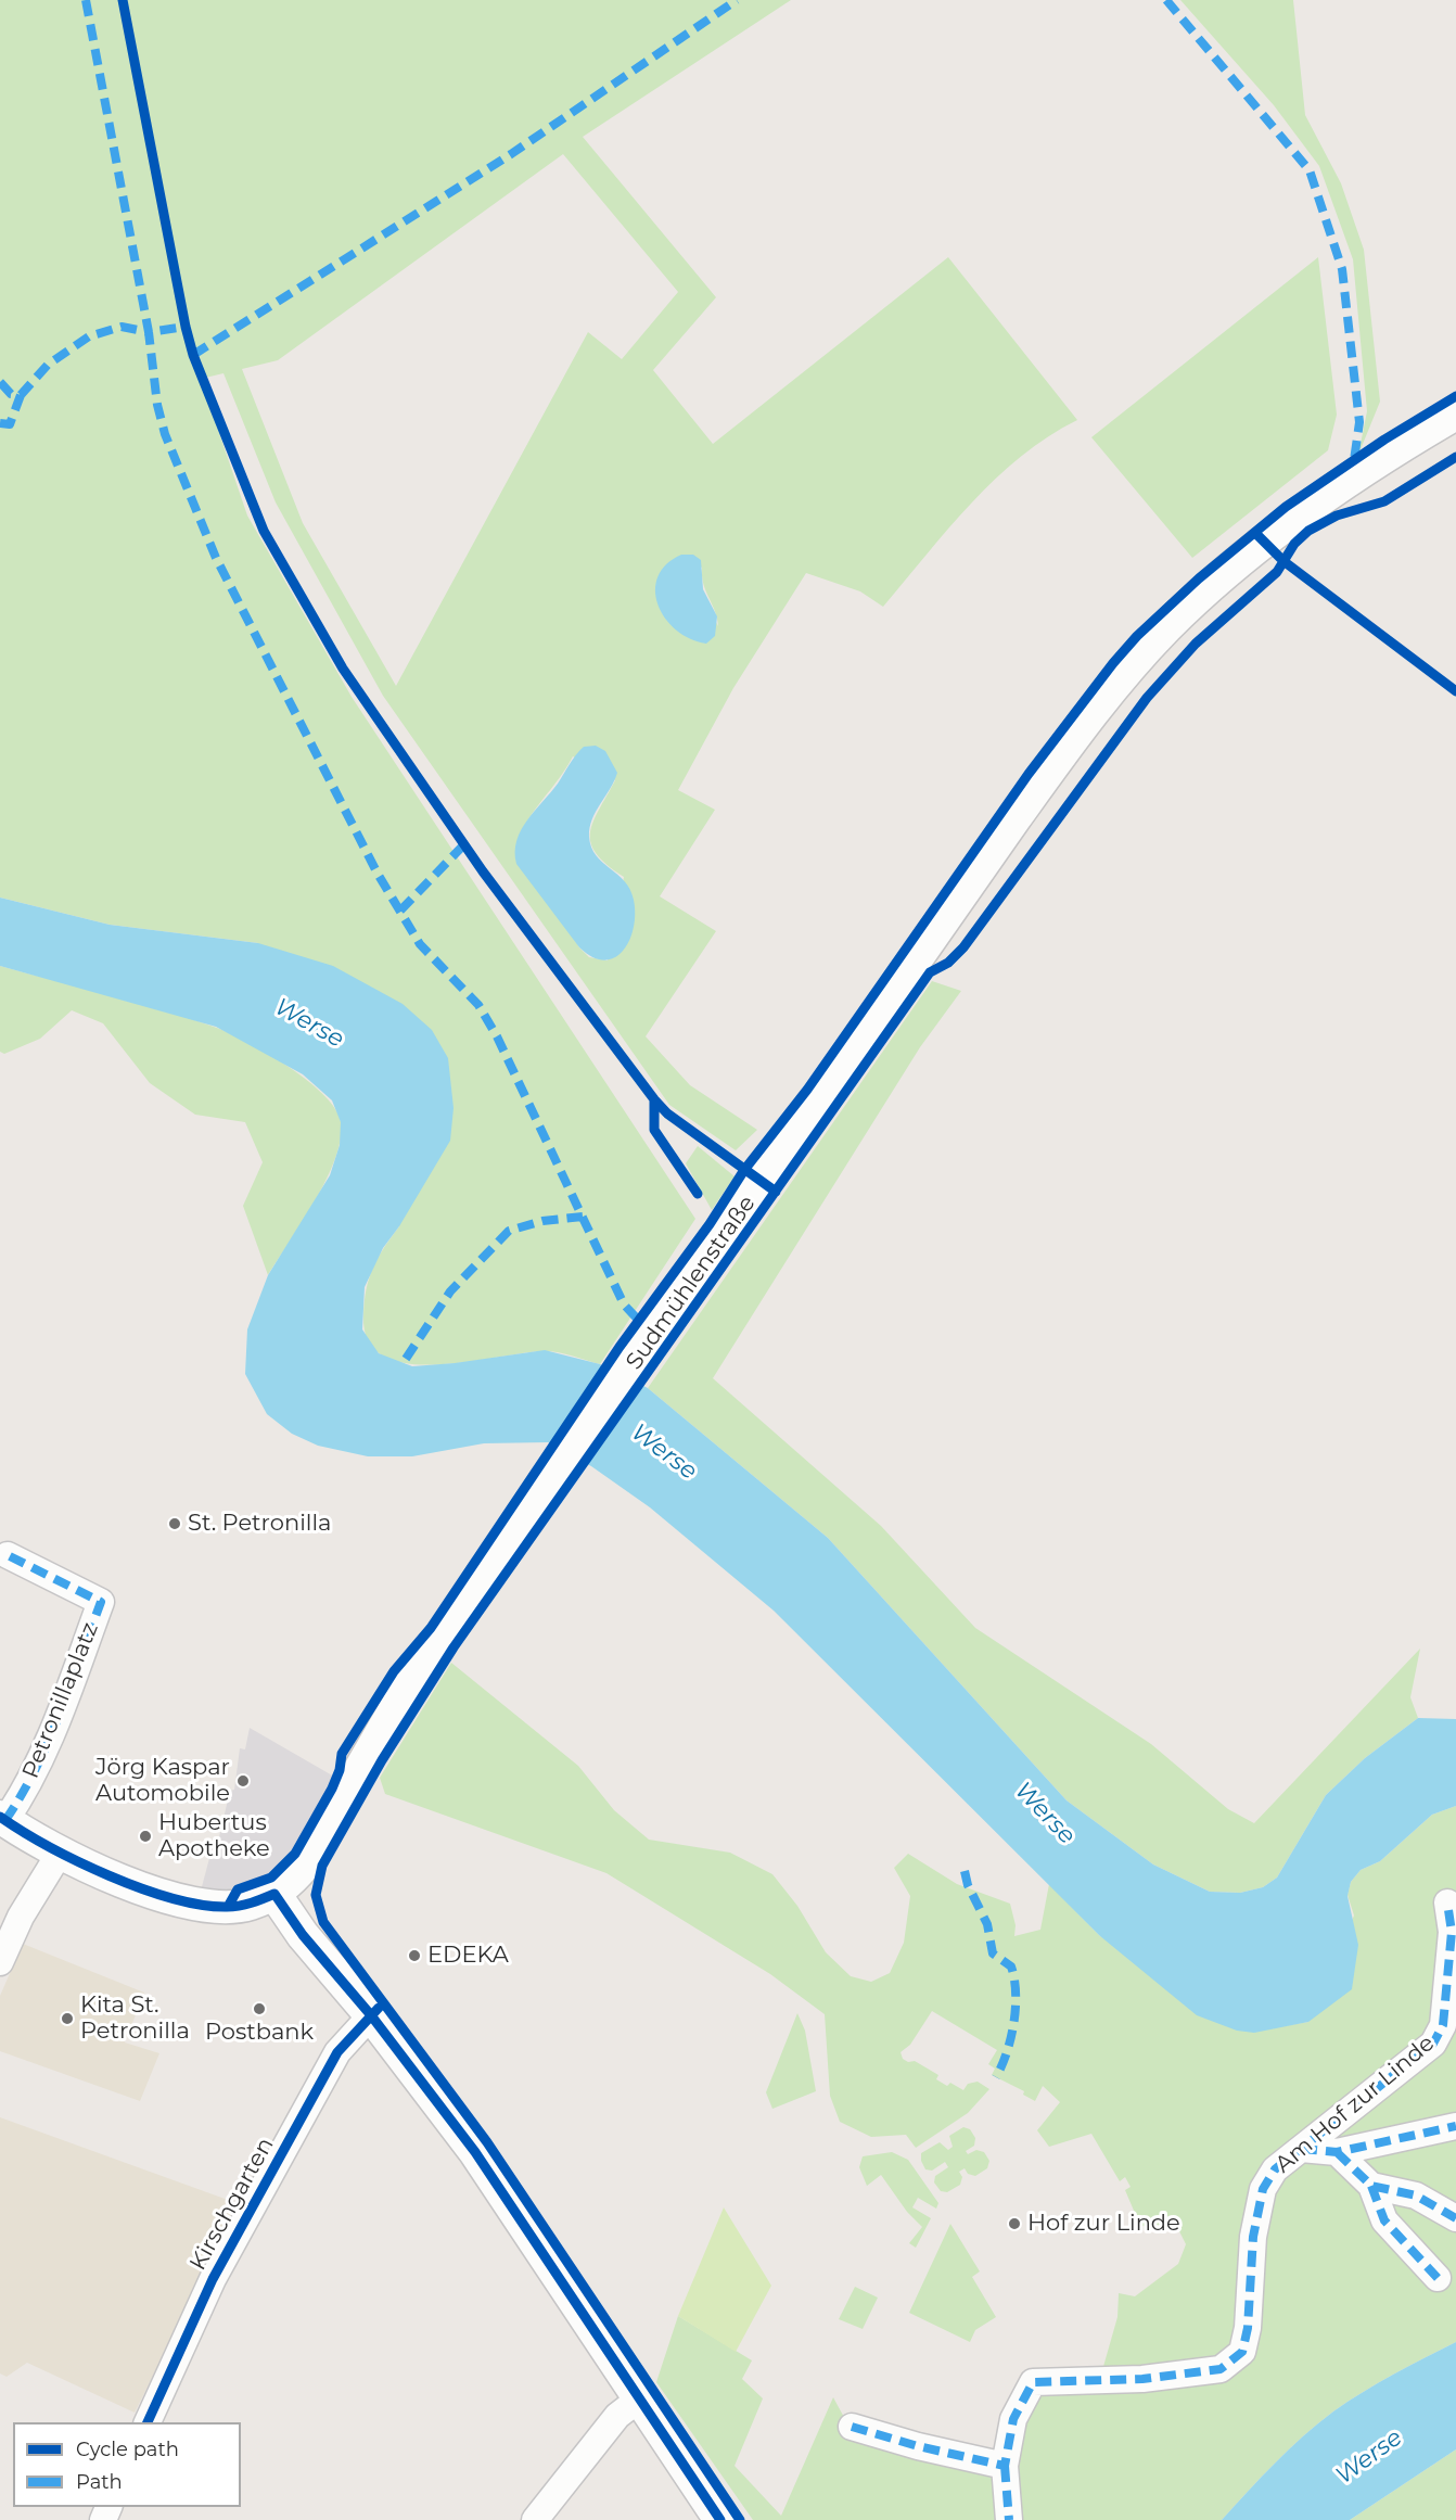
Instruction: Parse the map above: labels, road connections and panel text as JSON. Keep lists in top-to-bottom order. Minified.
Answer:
{"streets":{"street":["Sudmühlenstraße","Petronillaplatz","Am Hof zur Linde","Kirschgarten"]},"water":["Werse"],"places":["St. Petronilla","Jörg Kaspar Automobile","Hubertus Apotheke","EDEKA","Postbank","Kita St. Petronilla","Hof zur Linde"],"legend":["Cycle path","Path"]}
